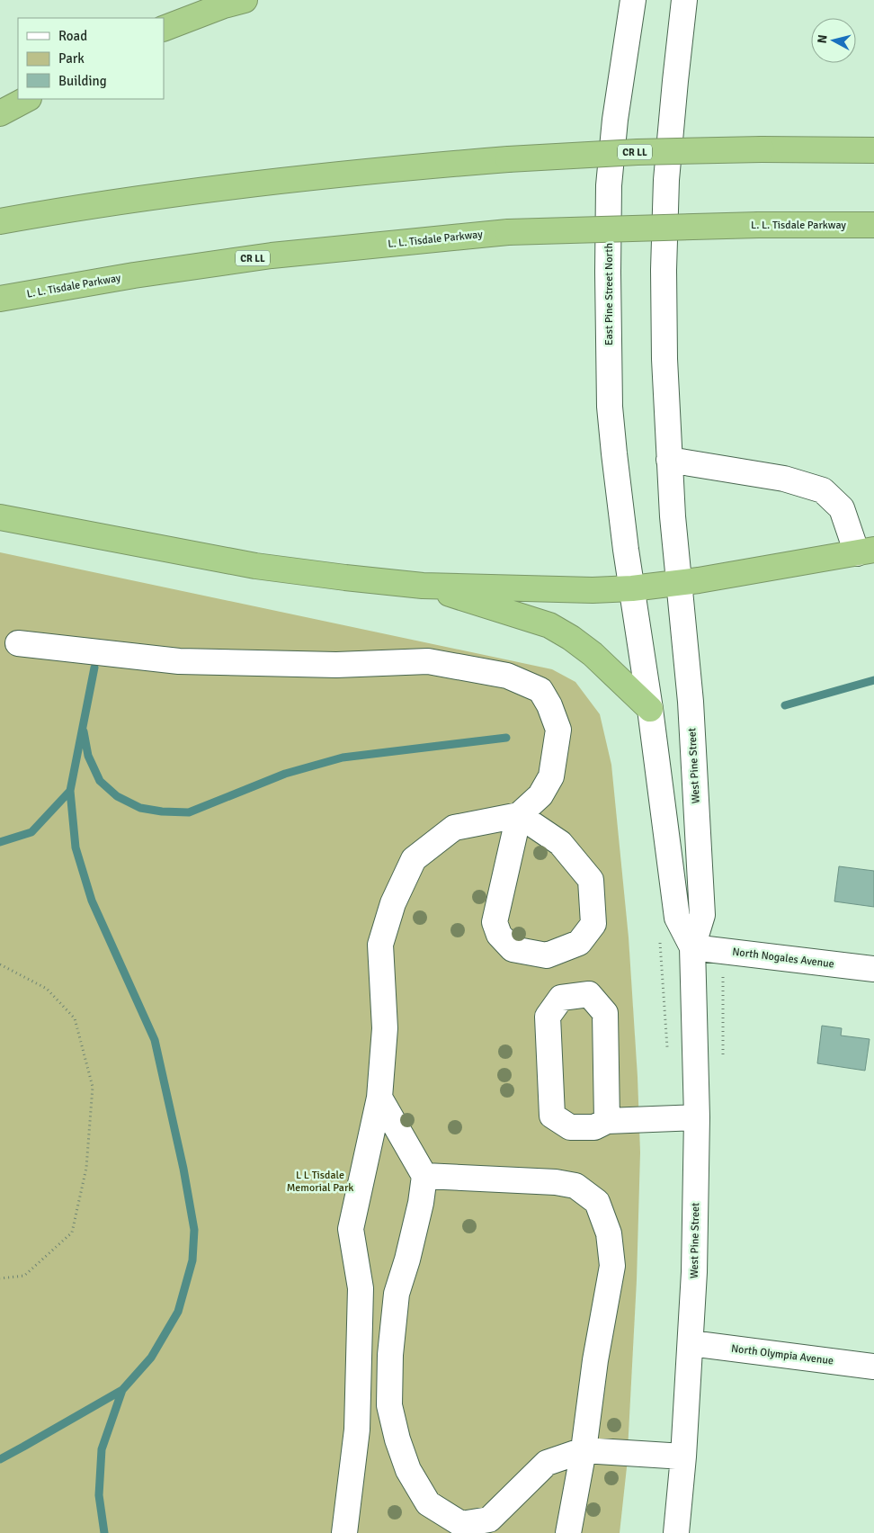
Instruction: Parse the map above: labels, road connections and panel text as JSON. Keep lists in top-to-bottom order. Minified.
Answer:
{"streets":{"highway":["CR LL","L. L. Tisdale Parkway"],"street":["East Pine Street North","West Pine Street","North Nogales Avenue","North Olympia Avenue"]},"crossings":[["East Pine Street North","West Pine Street"],["West Pine Street","North Nogales Avenue"],["West Pine Street","North Olympia Avenue"]],"parks":["L L Tisdale Memorial Park"],"legend":["Road","Park","Building"],"north":"left"}
